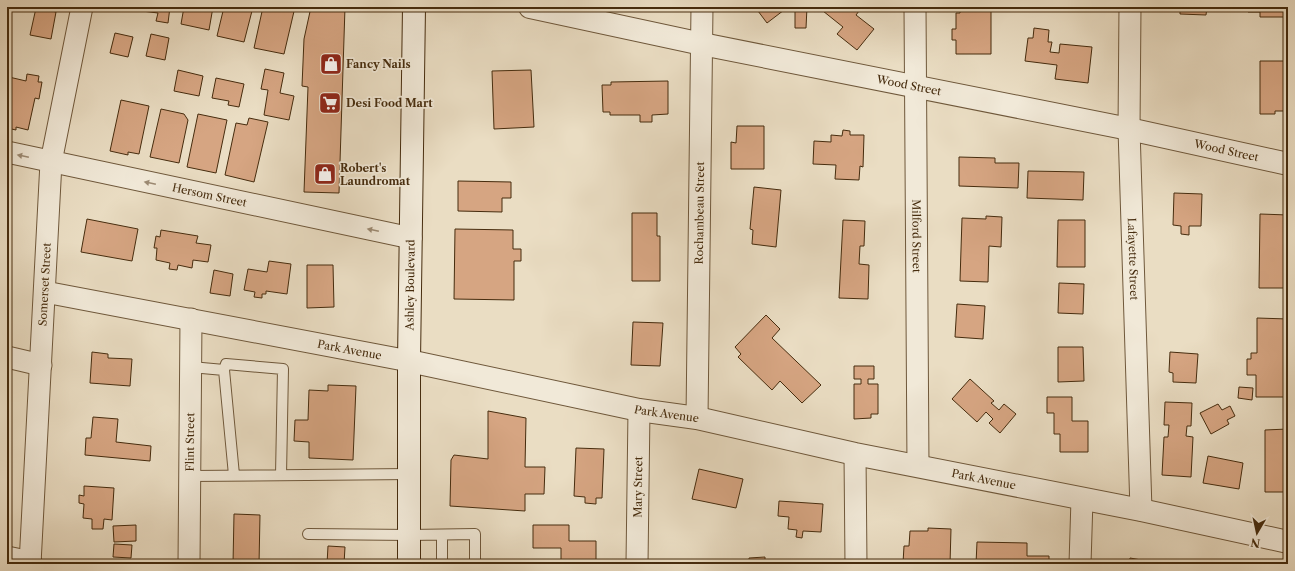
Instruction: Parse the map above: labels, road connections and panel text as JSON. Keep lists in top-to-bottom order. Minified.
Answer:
{"streets":{"street":["Wood Street","Hersom Street","Rochambeau Street","Milford Street","Lafayette Street","Somerset Street","Ashley Boulevard","Park Avenue","Flint Street","Mary Street"]},"crossings":[["Wood Street","Rochambeau Street"],["Wood Street","Milford Street"],["Wood Street","Lafayette Street"],["Hersom Street","Somerset Street"],["Hersom Street","Ashley Boulevard"],["Rochambeau Street","Park Avenue"],["Milford Street","Park Avenue"],["Lafayette Street","Park Avenue"],["Somerset Street","Park Avenue"],["Ashley Boulevard","Park Avenue"],["Park Avenue","Flint Street"],["Park Avenue","Mary Street"]],"one_way":["Hersom Street"],"places":{"shop":["Fancy Nails","Robert's Laundromat"],"supermarket":["Desi Food Mart"]},"north":"bottom"}
